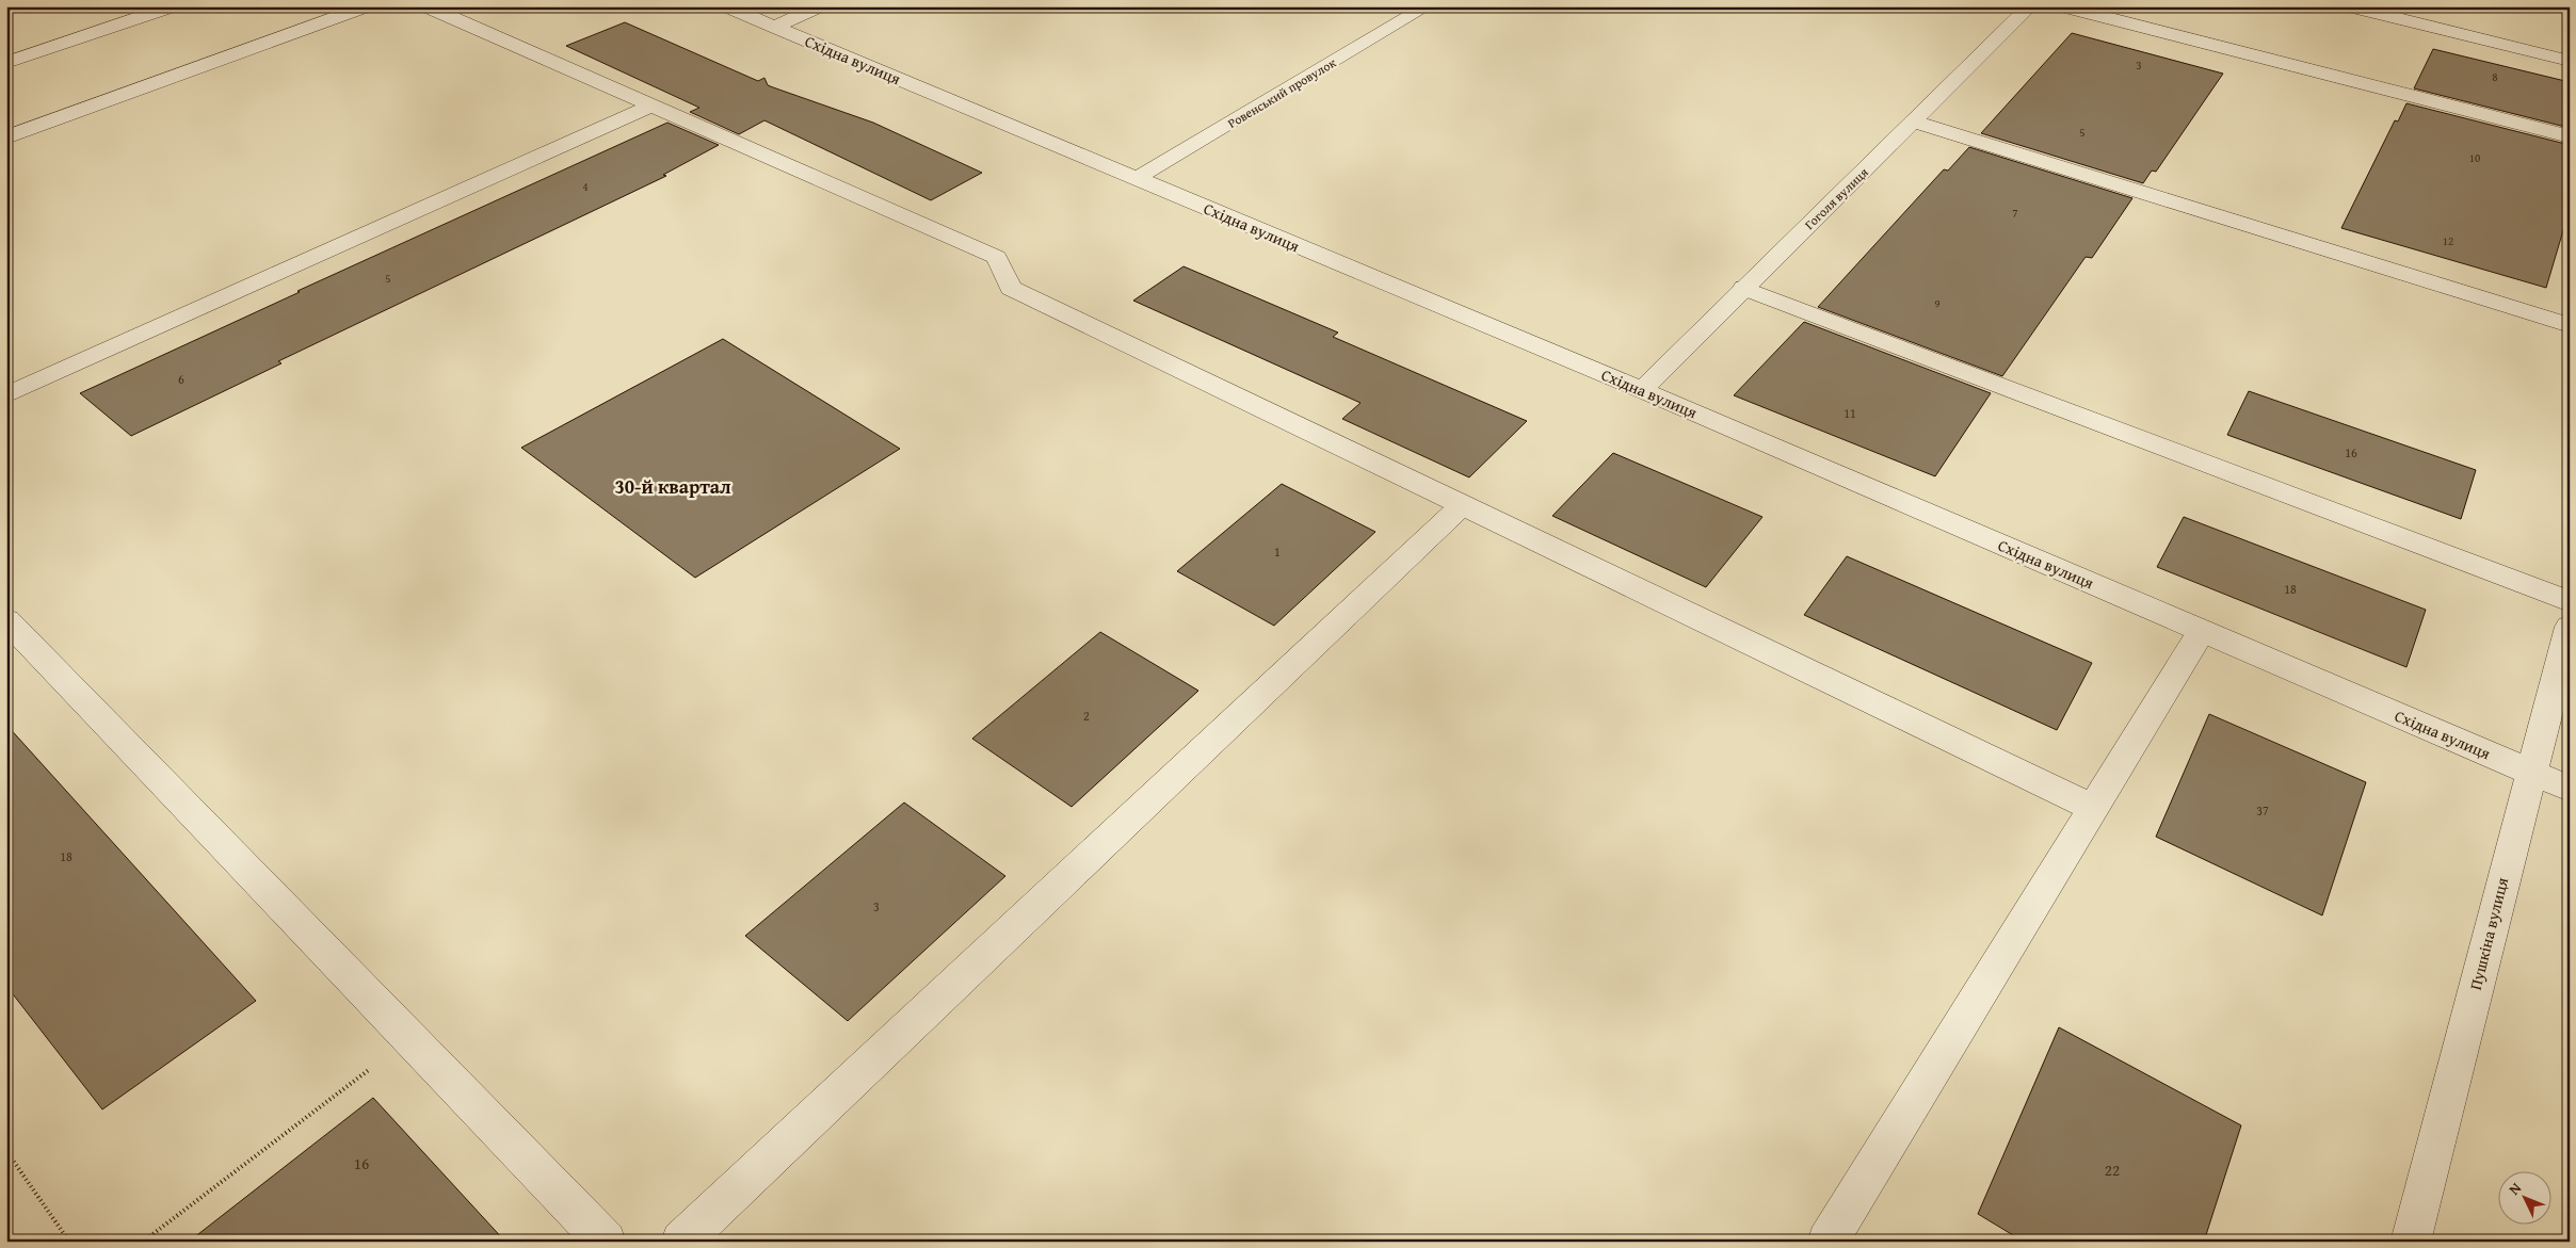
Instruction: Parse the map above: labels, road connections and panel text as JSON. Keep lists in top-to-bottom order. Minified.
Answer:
{"streets":{"street":["Східна вулиця","Ровенський провулок","Гоголя вулиця","Пушкіна вулиця"]},"crossings":[["Східна вулиця","Ровенський провулок"],["Східна вулиця","Гоголя вулиця"],["Східна вулиця","Пушкіна вулиця"]],"districts":["30-й квартал"],"house_numbers":["3","8","5","10","4","7","12","5","9","6","11","16","1","18","2","37","18","3","16","22"],"north":"top left"}
